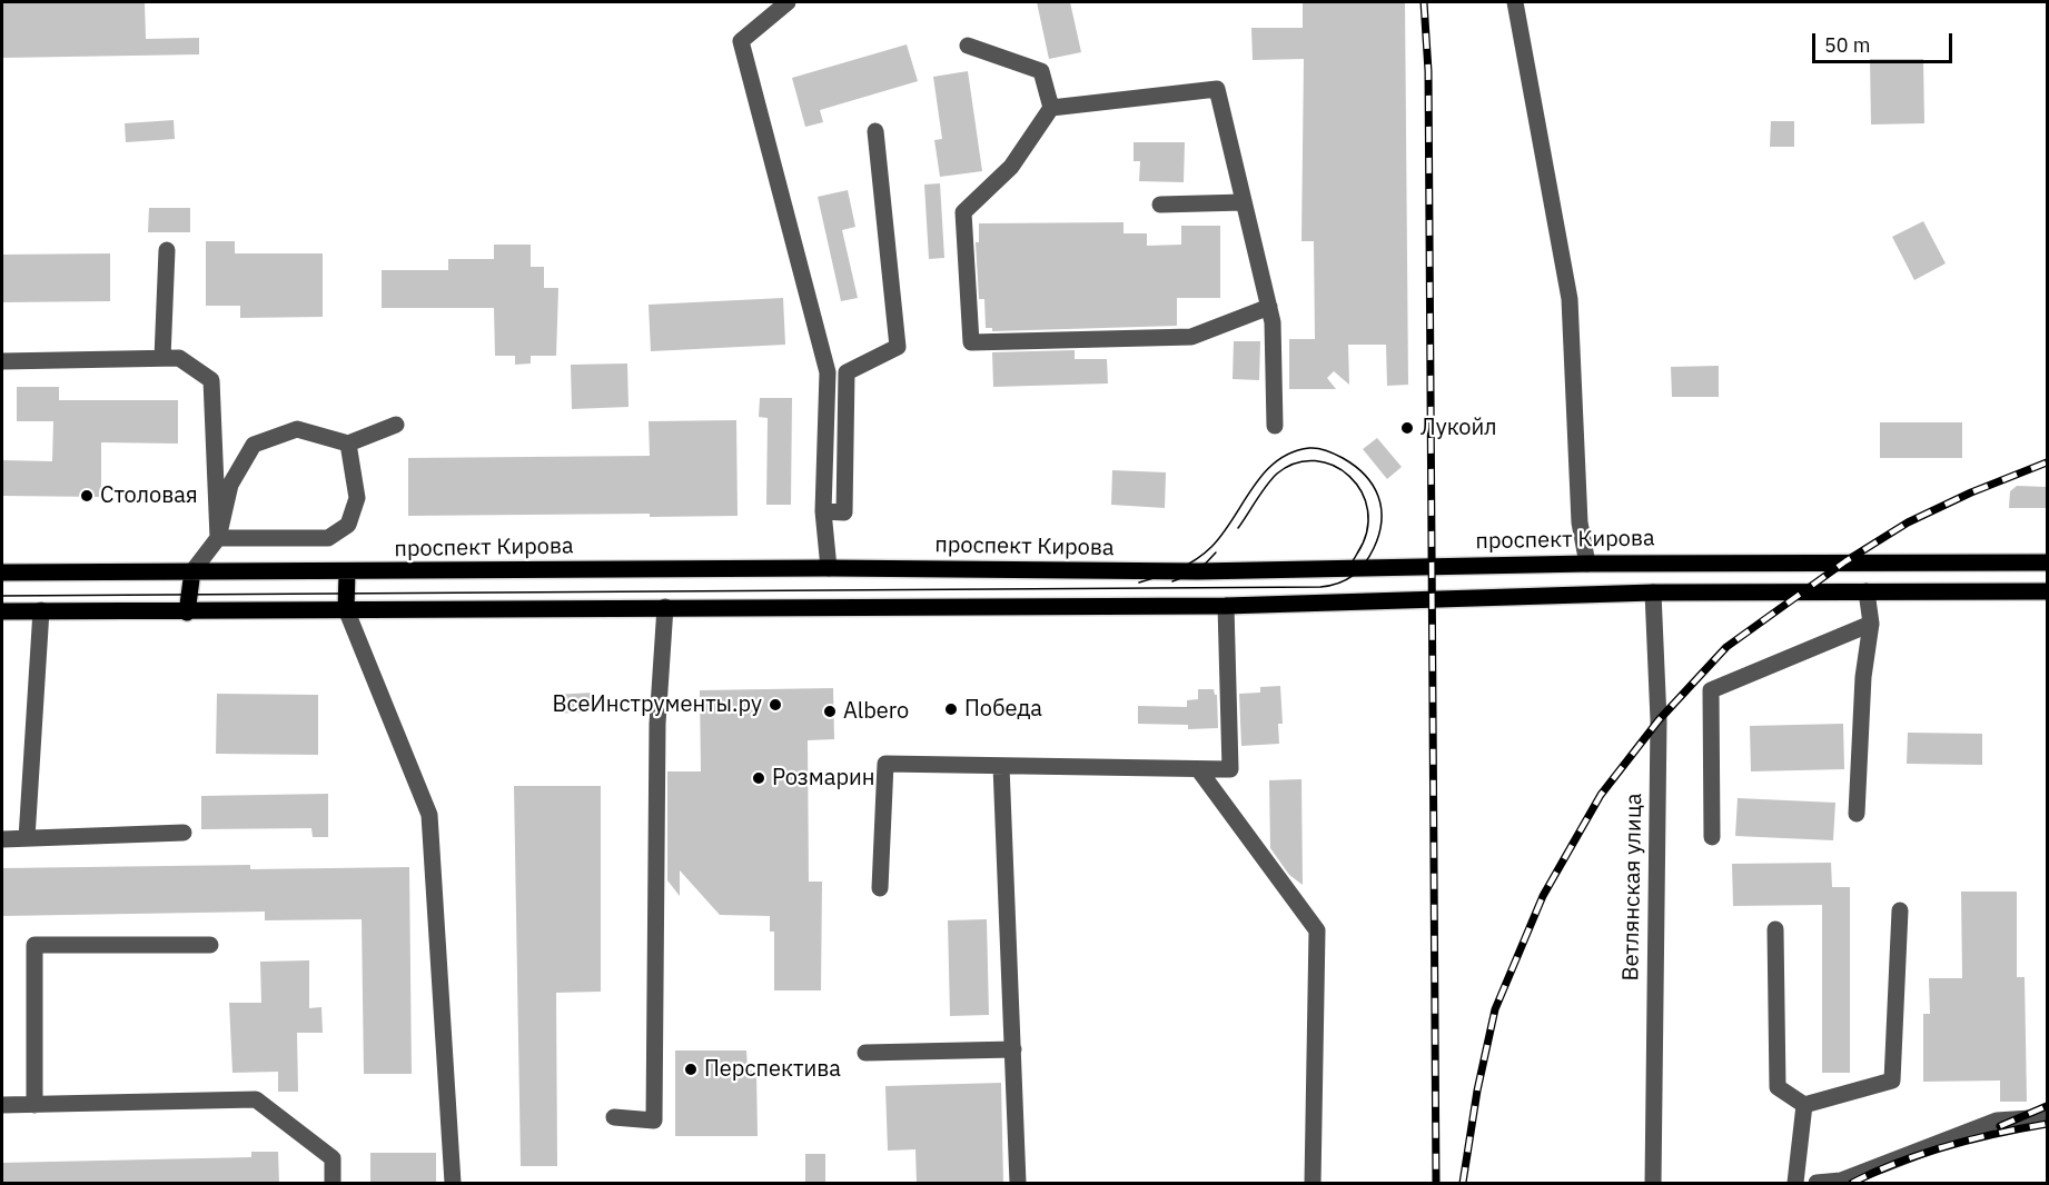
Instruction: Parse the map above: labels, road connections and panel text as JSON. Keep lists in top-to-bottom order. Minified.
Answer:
{"streets":{"main road":["проспект Кирова"],"street":["Ветлянская улица"]},"places":["Лукойл","Столовая","ВсеИнструменты.ру","Победа","Albero","Розмарин","Перспектива"],"scale_bar":"50 m"}
